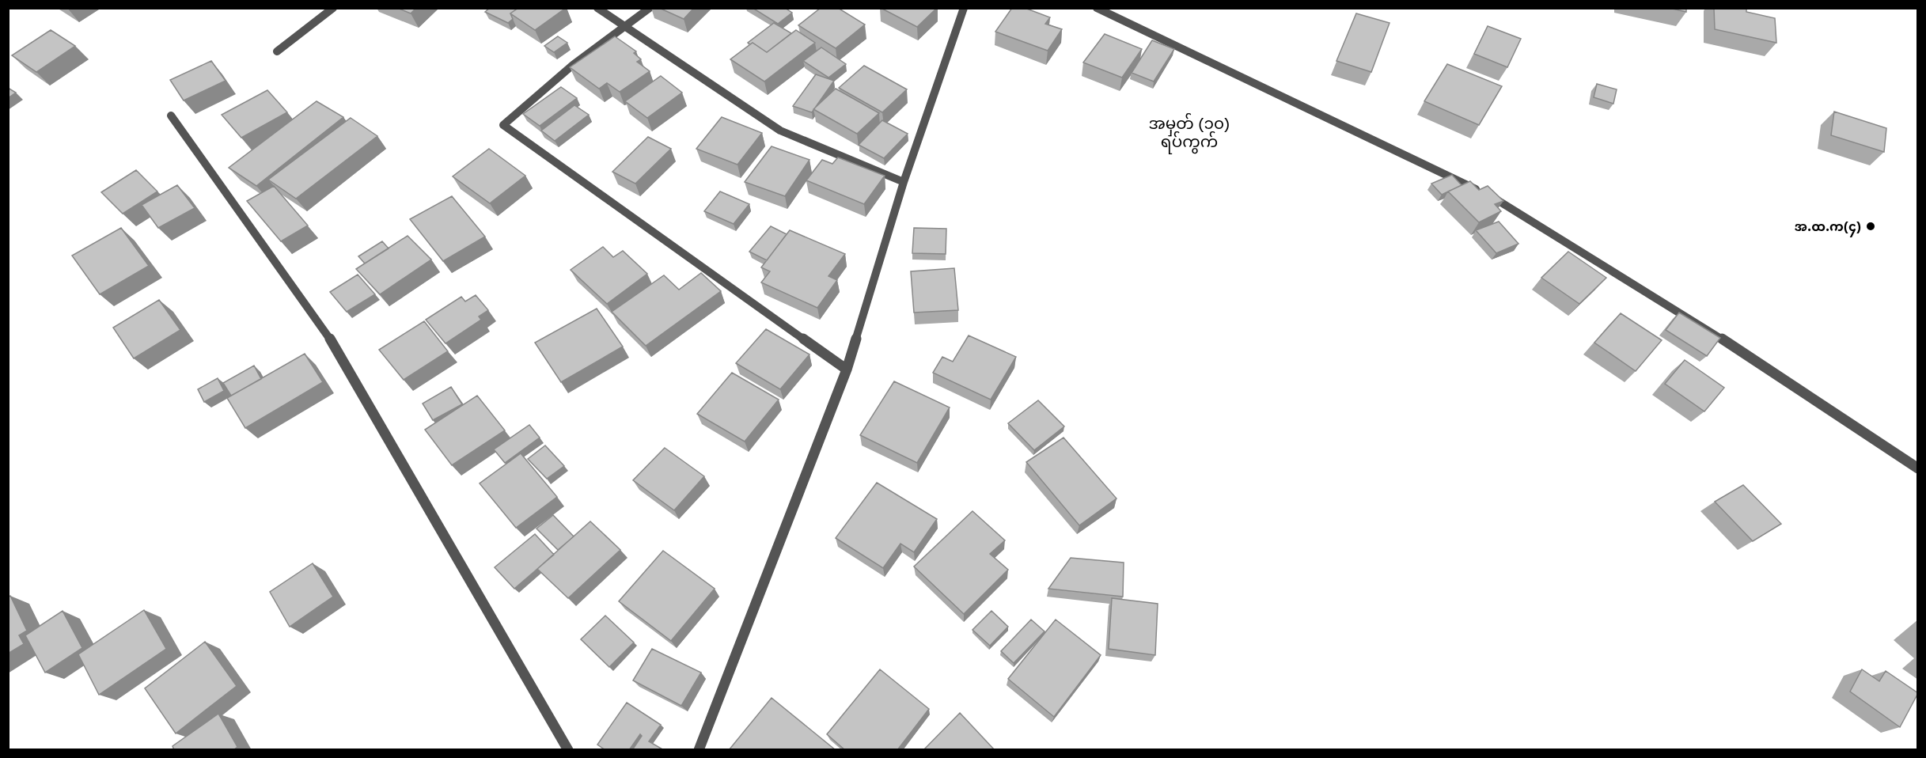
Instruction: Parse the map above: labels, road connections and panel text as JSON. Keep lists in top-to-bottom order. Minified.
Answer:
{"districts":["အမှတ် (၁၀) ရပ်ကွက်"],"places":["အ.ထ.က(၄)"]}
